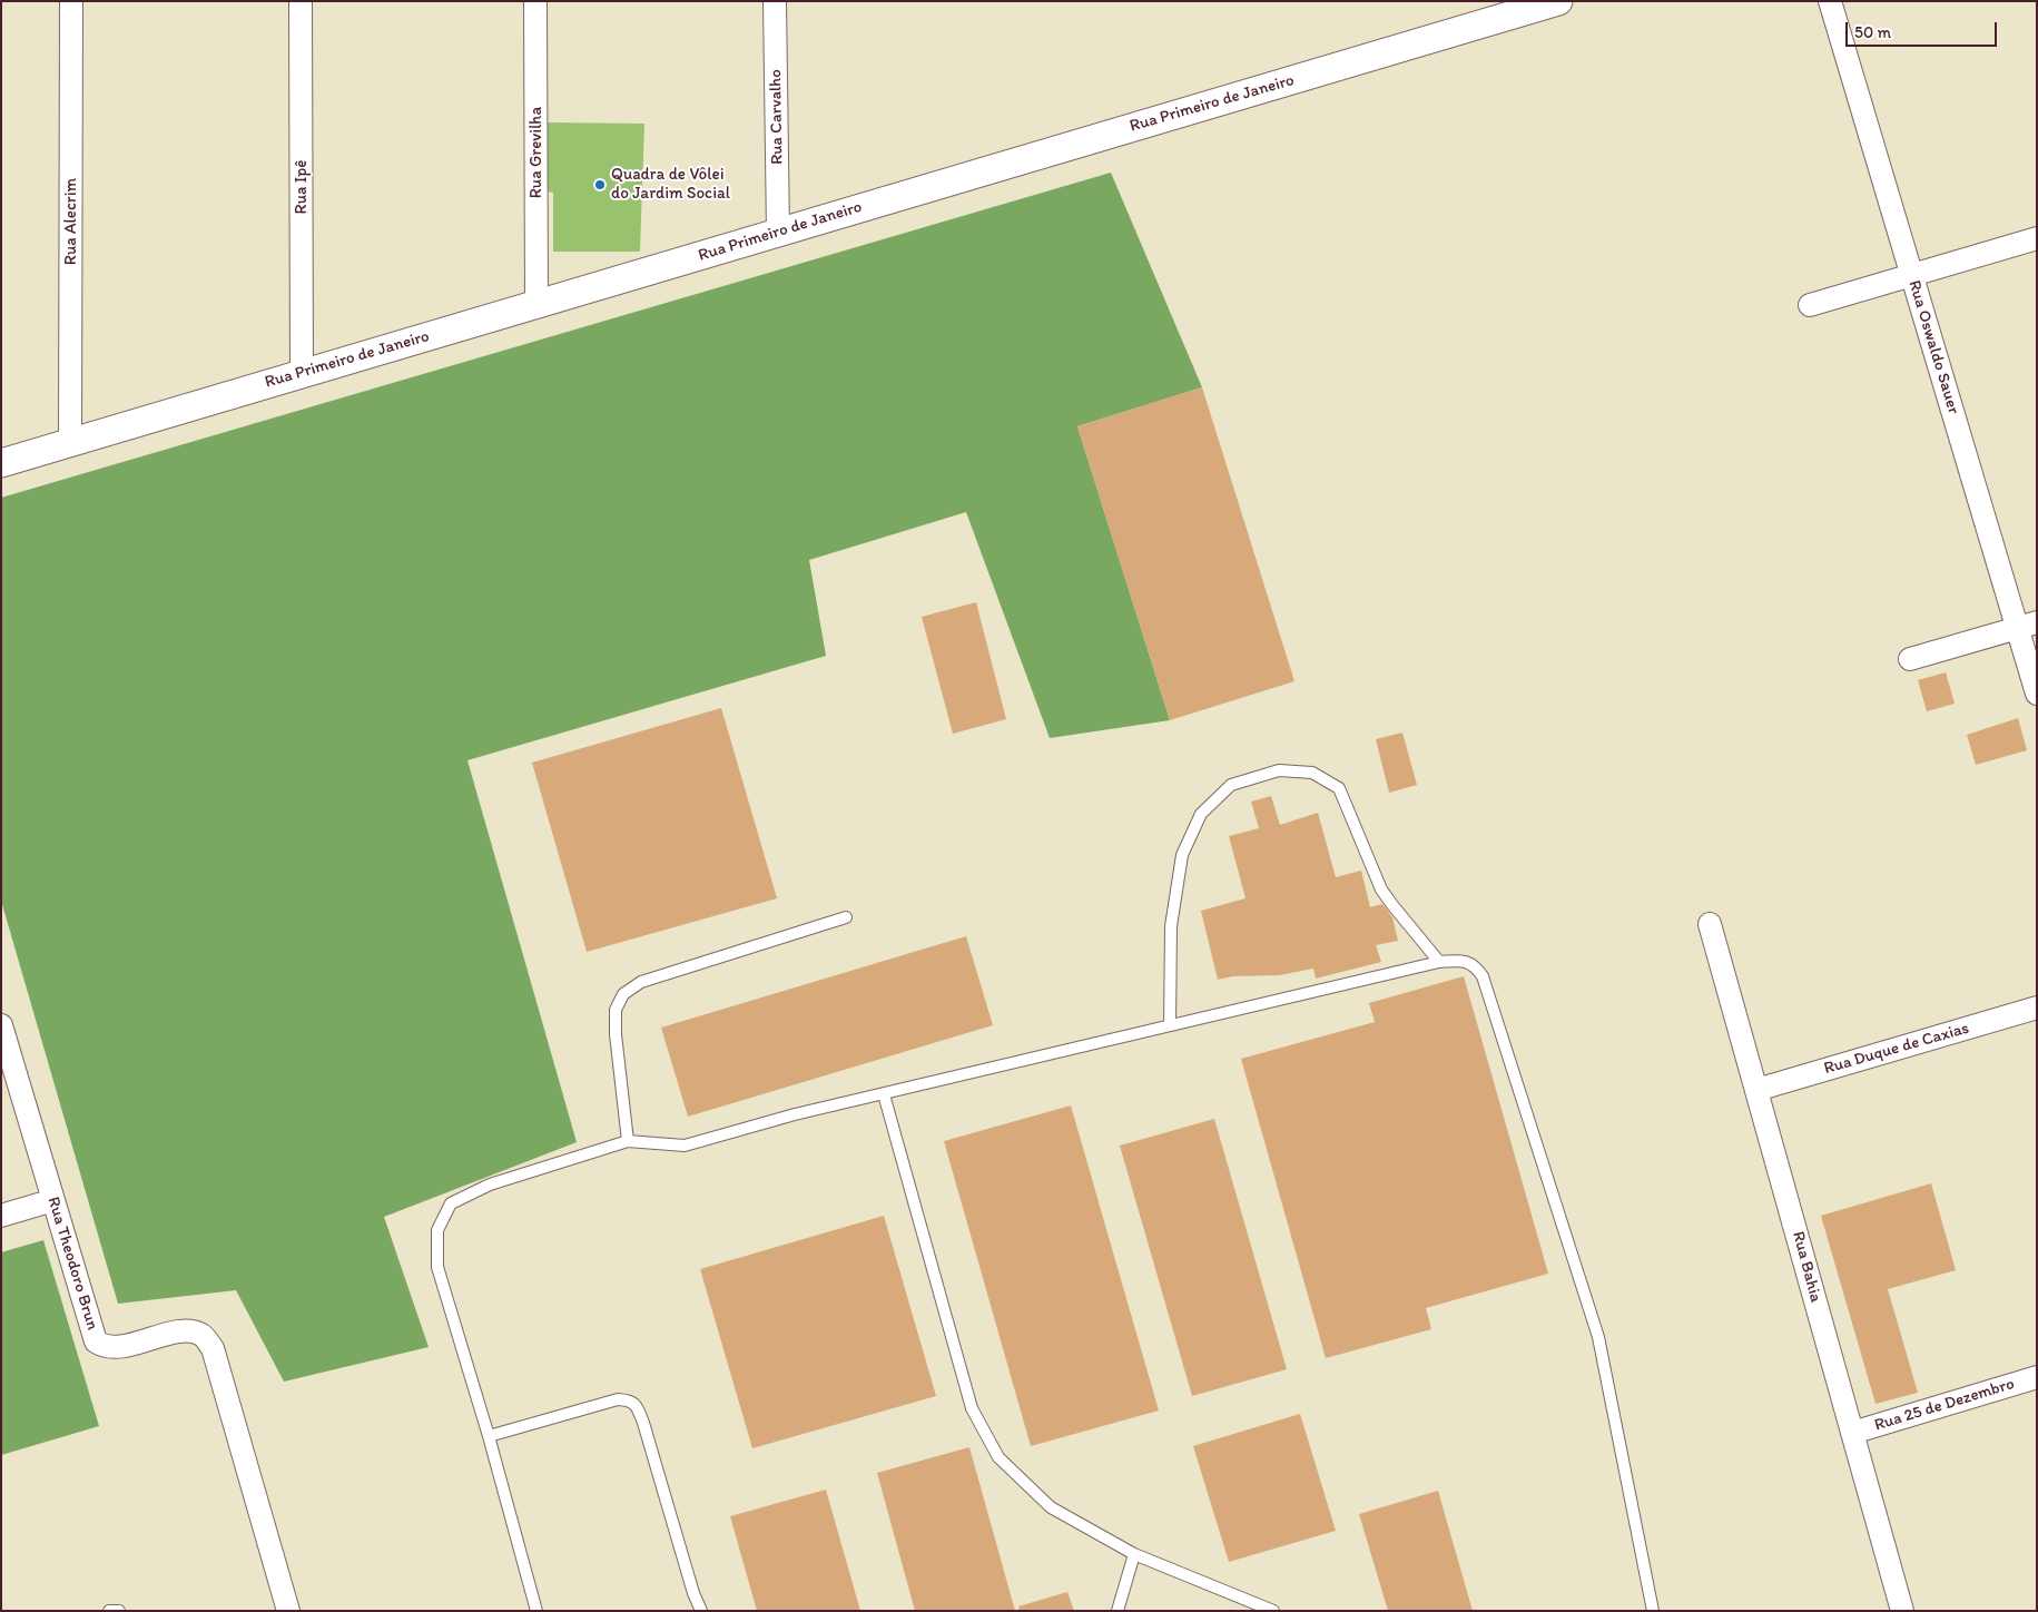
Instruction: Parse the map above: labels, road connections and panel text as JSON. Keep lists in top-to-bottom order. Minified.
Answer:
{"streets":{"street":["Rua Primeiro de Janeiro","Rua Carvalho","Rua Grevilha","Rua Ipê","Rua Alecrim","Rua Oswaldo Sauer","Rua Duque de Caxias","Rua Theodoro Brun","Rua Bahia","Rua 25 de Dezembro"]},"crossings":[["Rua Primeiro de Janeiro","Rua Carvalho"],["Rua Primeiro de Janeiro","Rua Grevilha"],["Rua Primeiro de Janeiro","Rua Ipê"],["Rua Primeiro de Janeiro","Rua Alecrim"],["Rua Duque de Caxias","Rua Bahia"],["Rua Bahia","Rua 25 de Dezembro"]],"places":["Quadra de Vôlei do Jardim Social"],"scale_bar":"50 m"}
